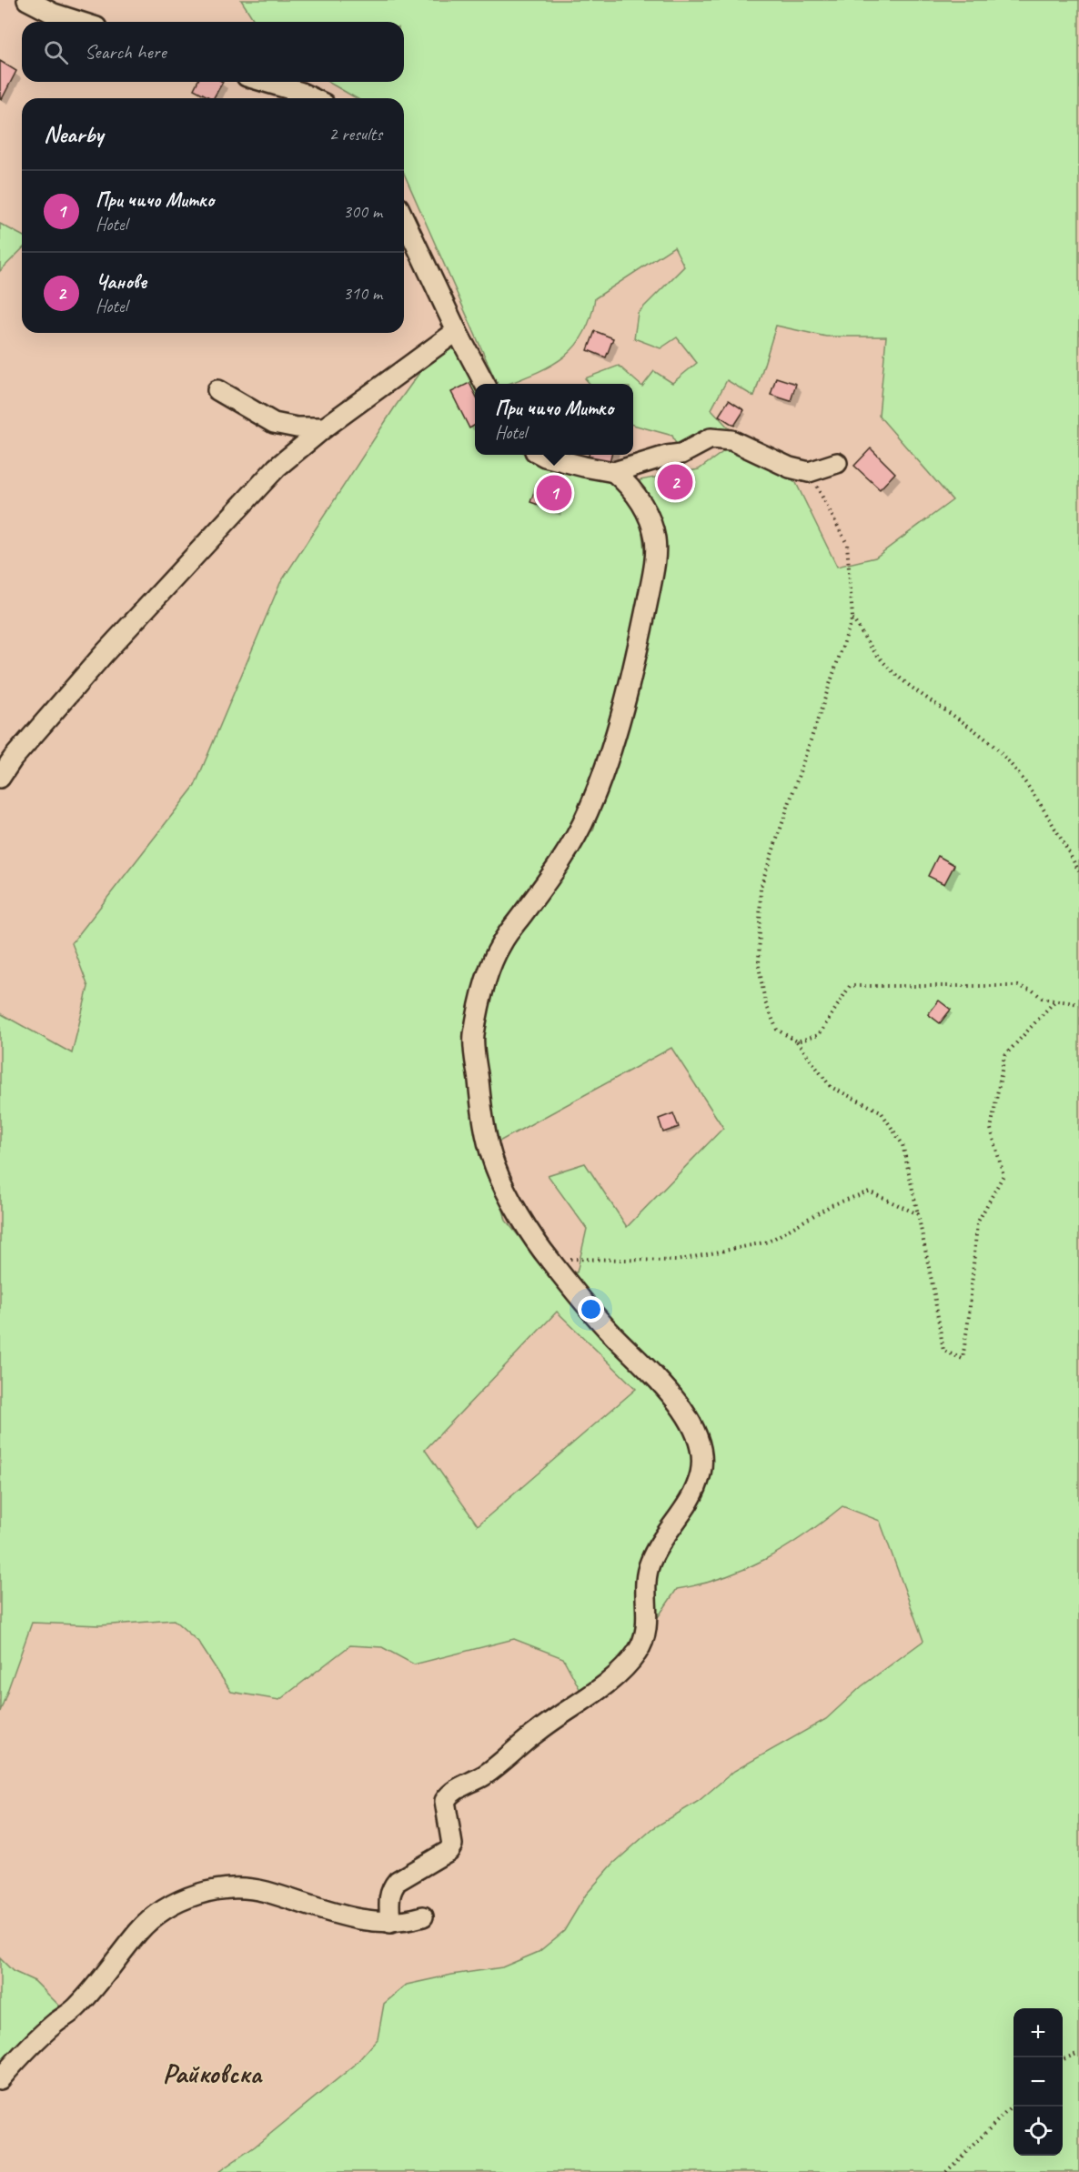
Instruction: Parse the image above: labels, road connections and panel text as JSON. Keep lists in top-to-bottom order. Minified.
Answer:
{"districts":["Райковска"],"page":{"search":"Search here","heading":["Nearby","2 results"],"list":[{"mark":"1","name":"При чичо Митко","note":"Hotel","value":"300 m"},{"mark":"2","name":"Чанове","note":"Hotel","value":"310 m"}],"popup":["При чичо Митко","Hotel"],"pins":["2","1"],"map_buttons":["+","−"]}}
